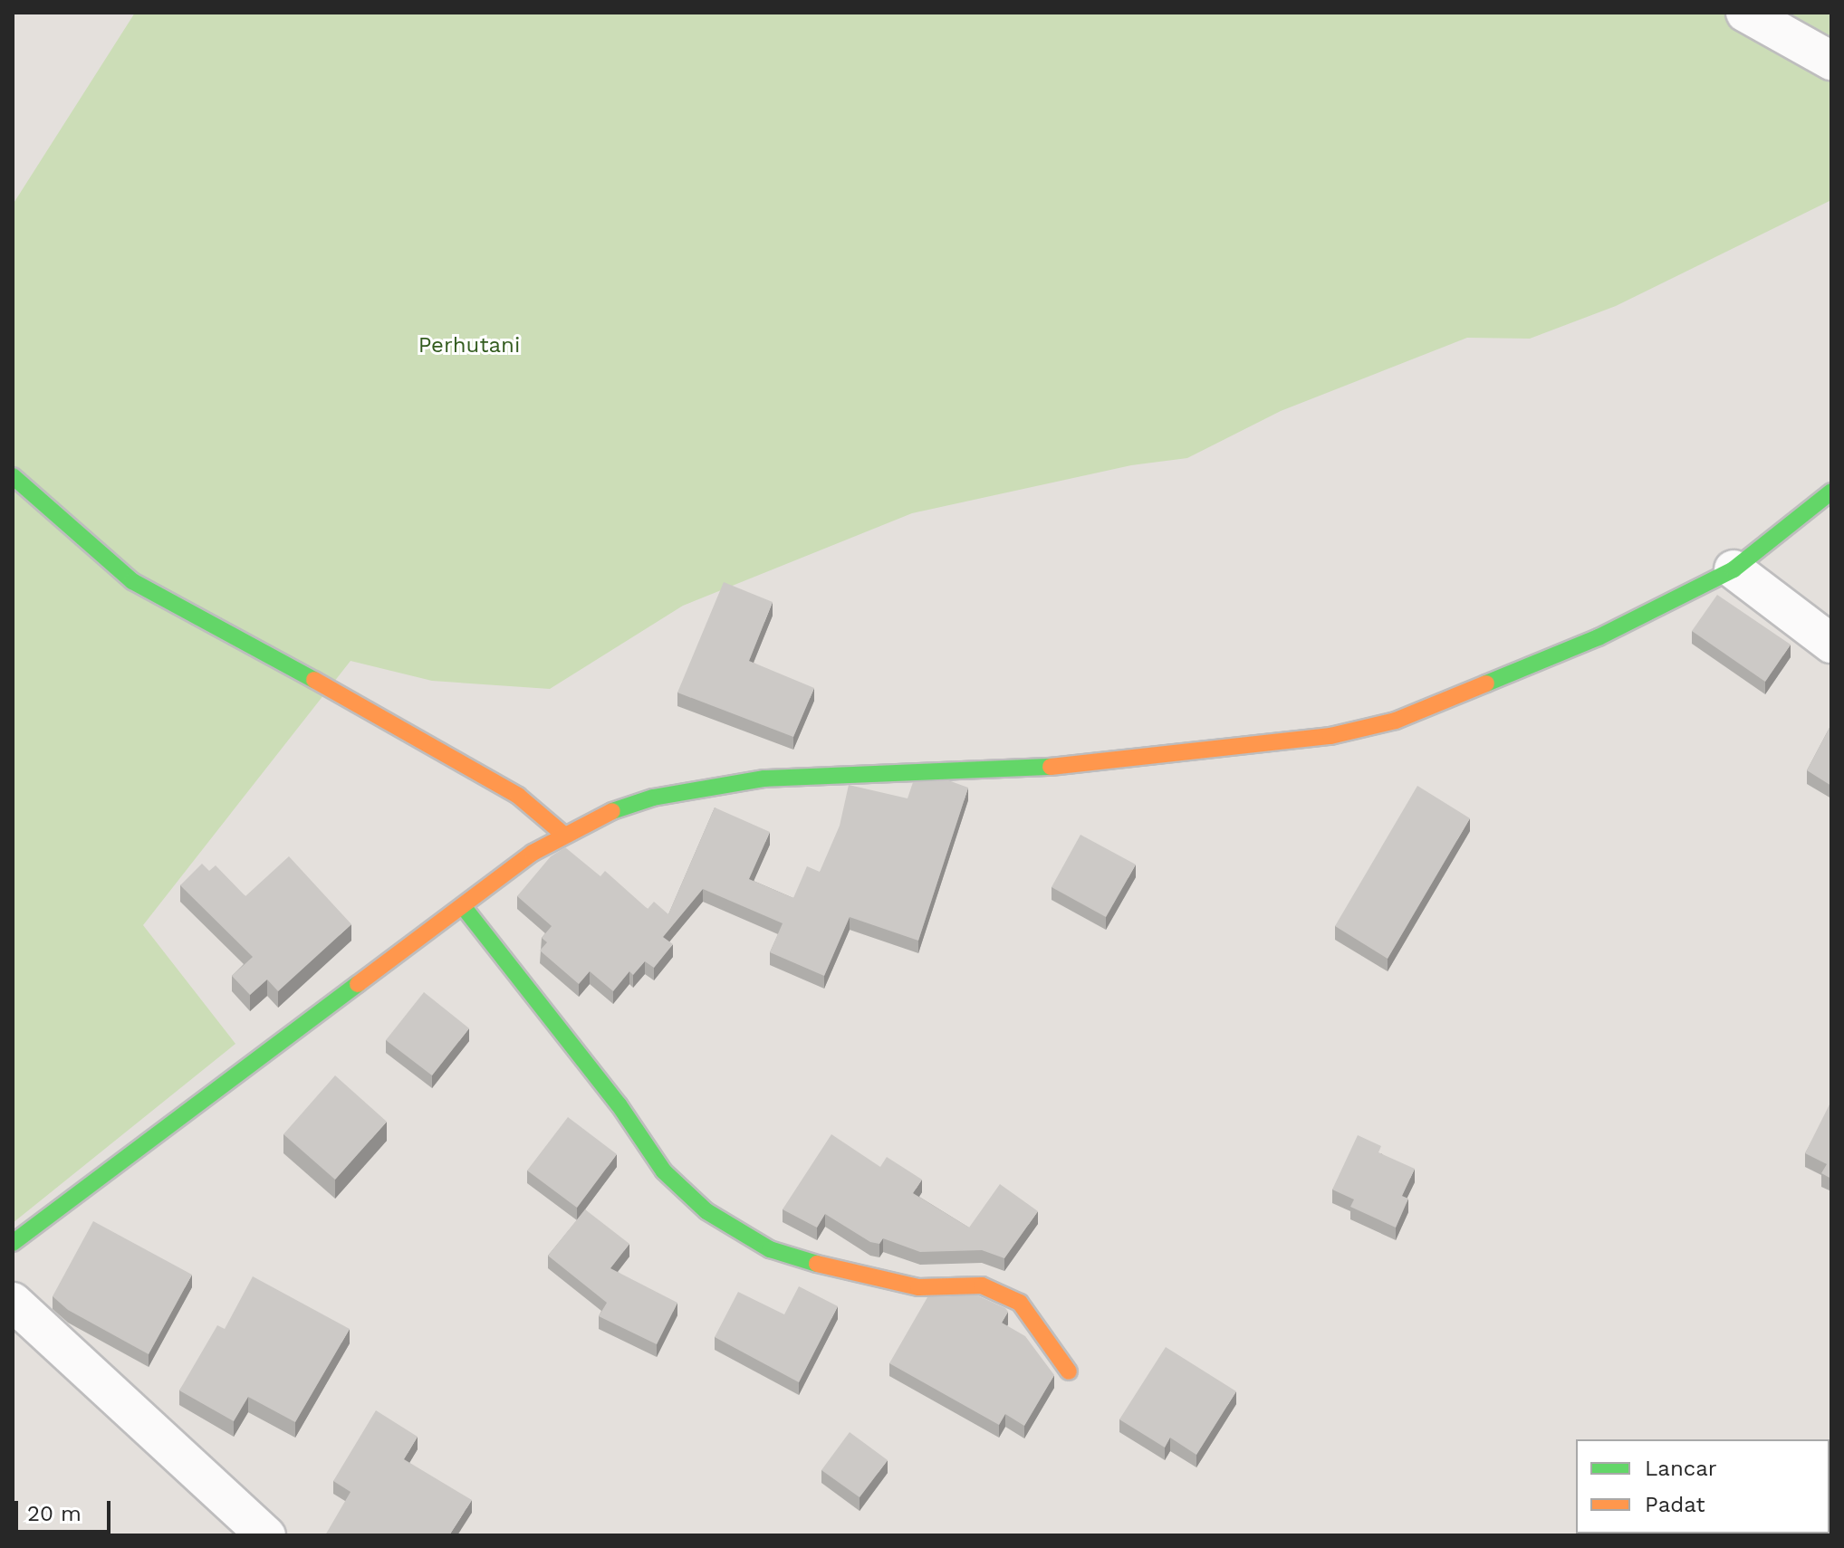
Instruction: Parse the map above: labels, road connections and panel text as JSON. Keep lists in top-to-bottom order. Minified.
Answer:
{"parks":["Perhutani"],"legend":["Lancar","Padat"],"scale_bar":"20 m"}
